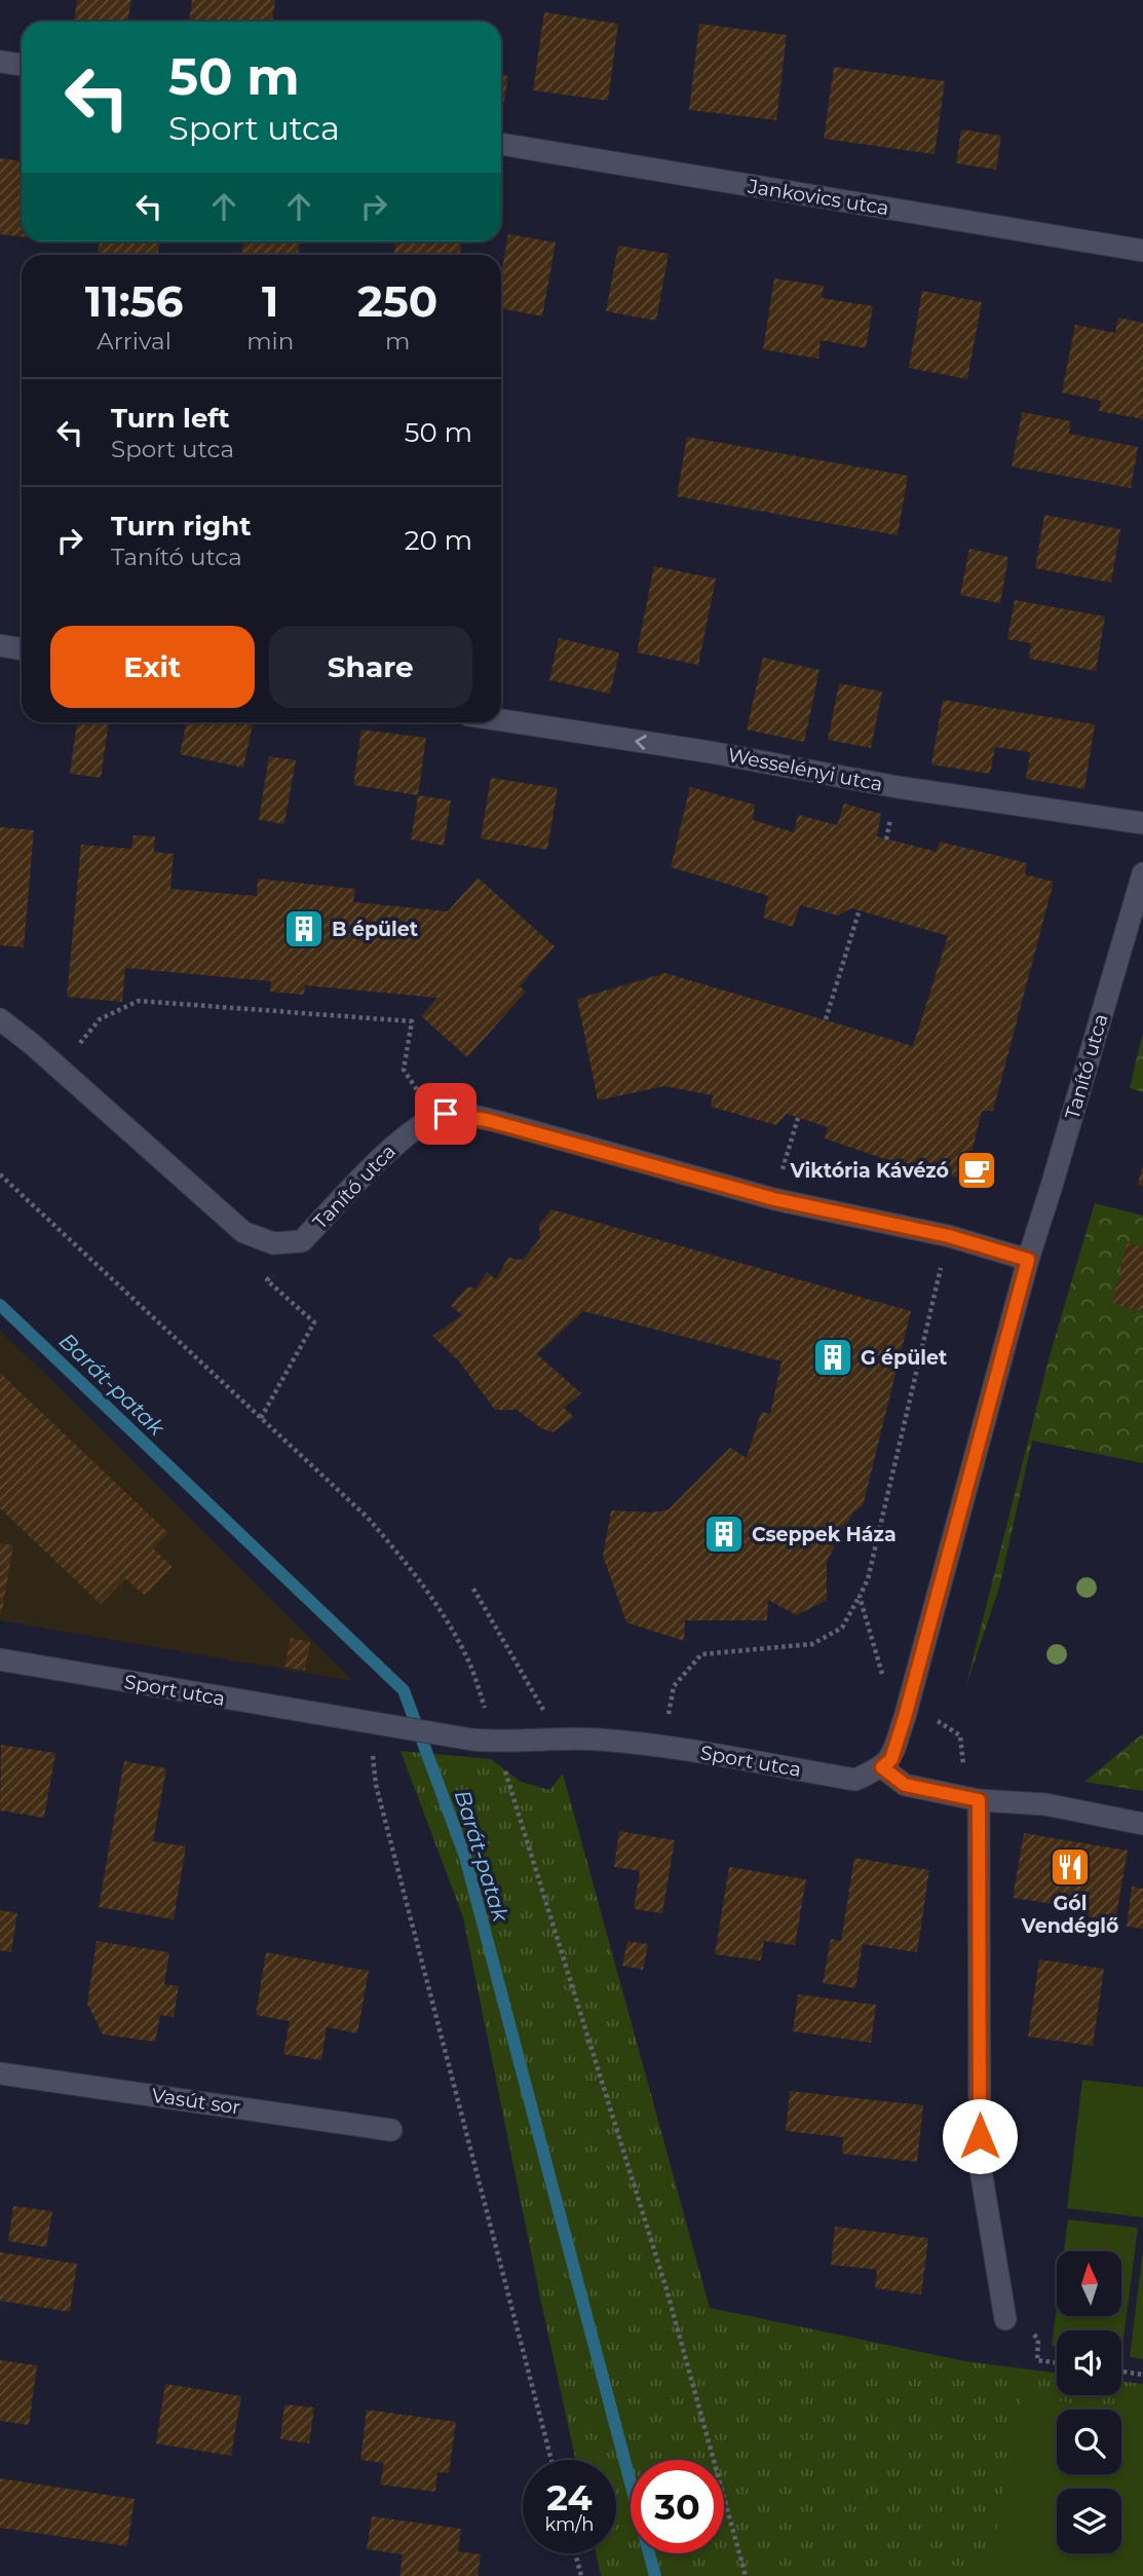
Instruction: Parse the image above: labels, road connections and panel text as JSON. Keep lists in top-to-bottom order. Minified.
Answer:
{"streets":{"street":["Jankovics utca","Wesselényi utca","Tanító utca","Sport utca","Vasút sor"]},"crossings":[["Tanító utca","Sport utca"]],"one_way":["Wesselényi utca"],"water":["Barát-patak"],"places":{"building":["B épület","G épület","Cseppek Háza"],"cafe":["Viktória Kávézó"],"restaurant":["Gól Vendéglő"]},"north":"top","page":{"turn":["50 m","Sport utca"],"eta":["11:56","Arrival","1","min","250","m"],"list":[{"name":"Turn left","note":"Sport utca","value":"50 m"},{"name":"Turn right","note":"Tanító utca","value":"20 m"}],"buttons":["Exit","Share"],"speed":"24 km/h","limit":"30"}}
